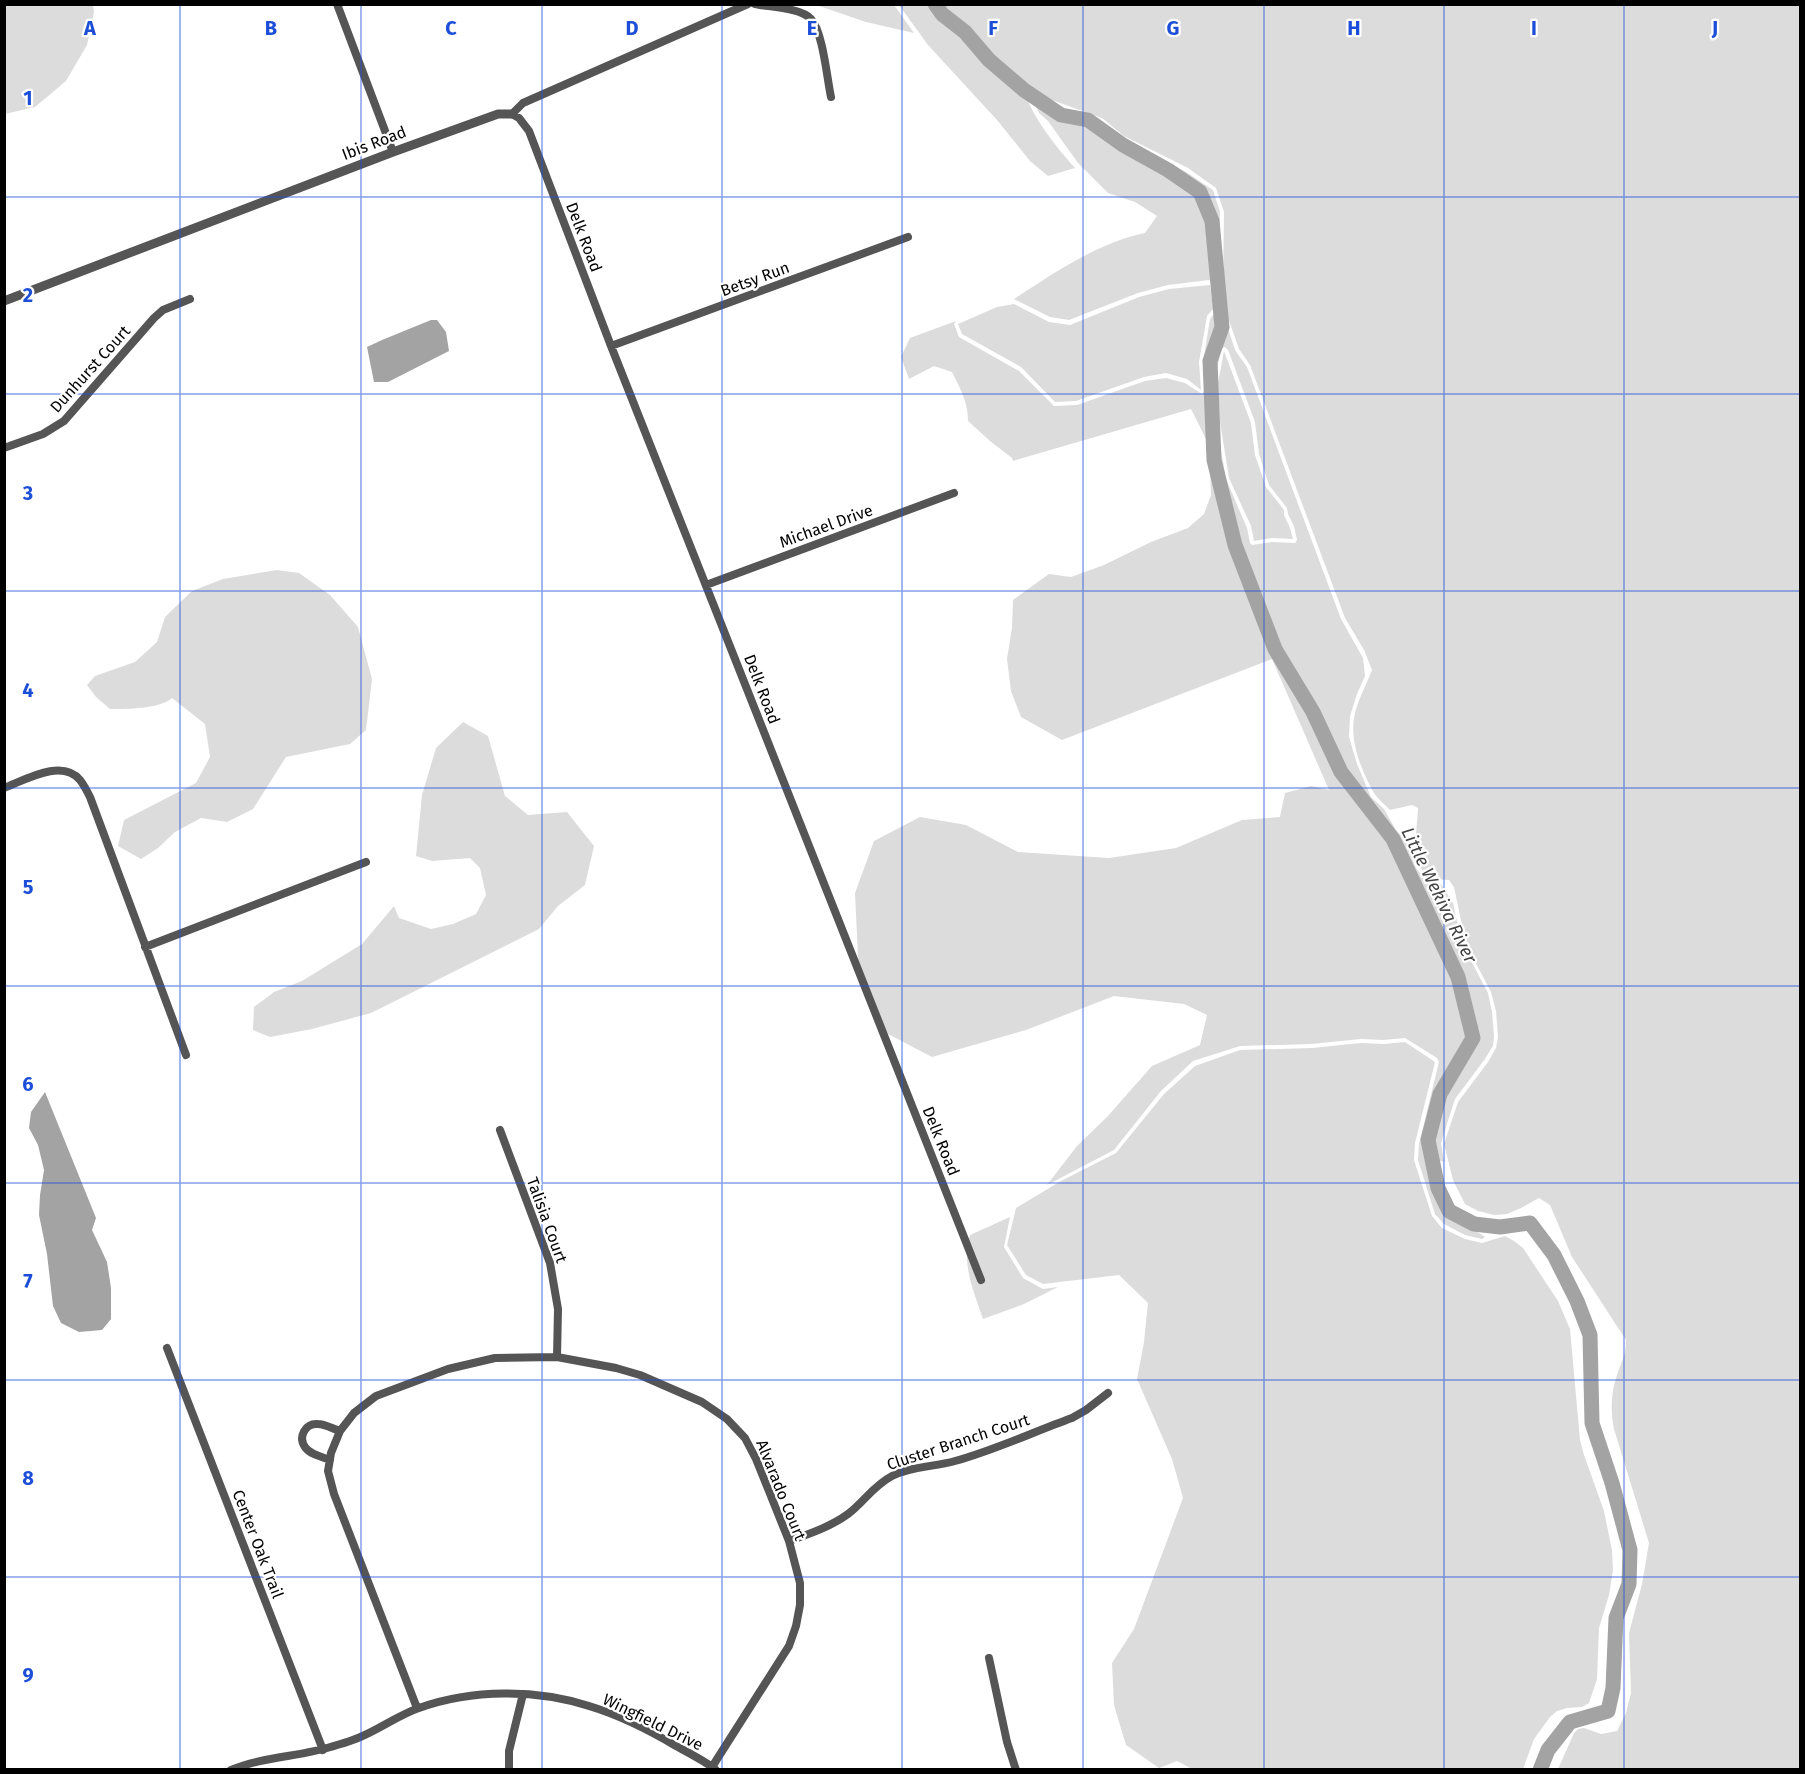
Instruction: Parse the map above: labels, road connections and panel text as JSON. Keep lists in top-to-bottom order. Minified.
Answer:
{"streets":{"street":["Ibis Road","Delk Road","Betsy Run","Dunhurst Court","Michael Drive","Talisia Court","Cluster Branch Court","Alvarado Court","Center Oak Trail","Wingfield Drive"]},"crossings":[["Ibis Road","Delk Road"],["Delk Road","Betsy Run"],["Delk Road","Michael Drive"],["Talisia Court","Alvarado Court"],["Cluster Branch Court","Alvarado Court"],["Alvarado Court","Wingfield Drive"],["Center Oak Trail","Wingfield Drive"]],"water":["Little Wekiva River"],"grid":{"columns":["A","B","C","D","E","F","G","H","I","J"],"rows":["1","2","3","4","5","6","7","8","9"]}}
